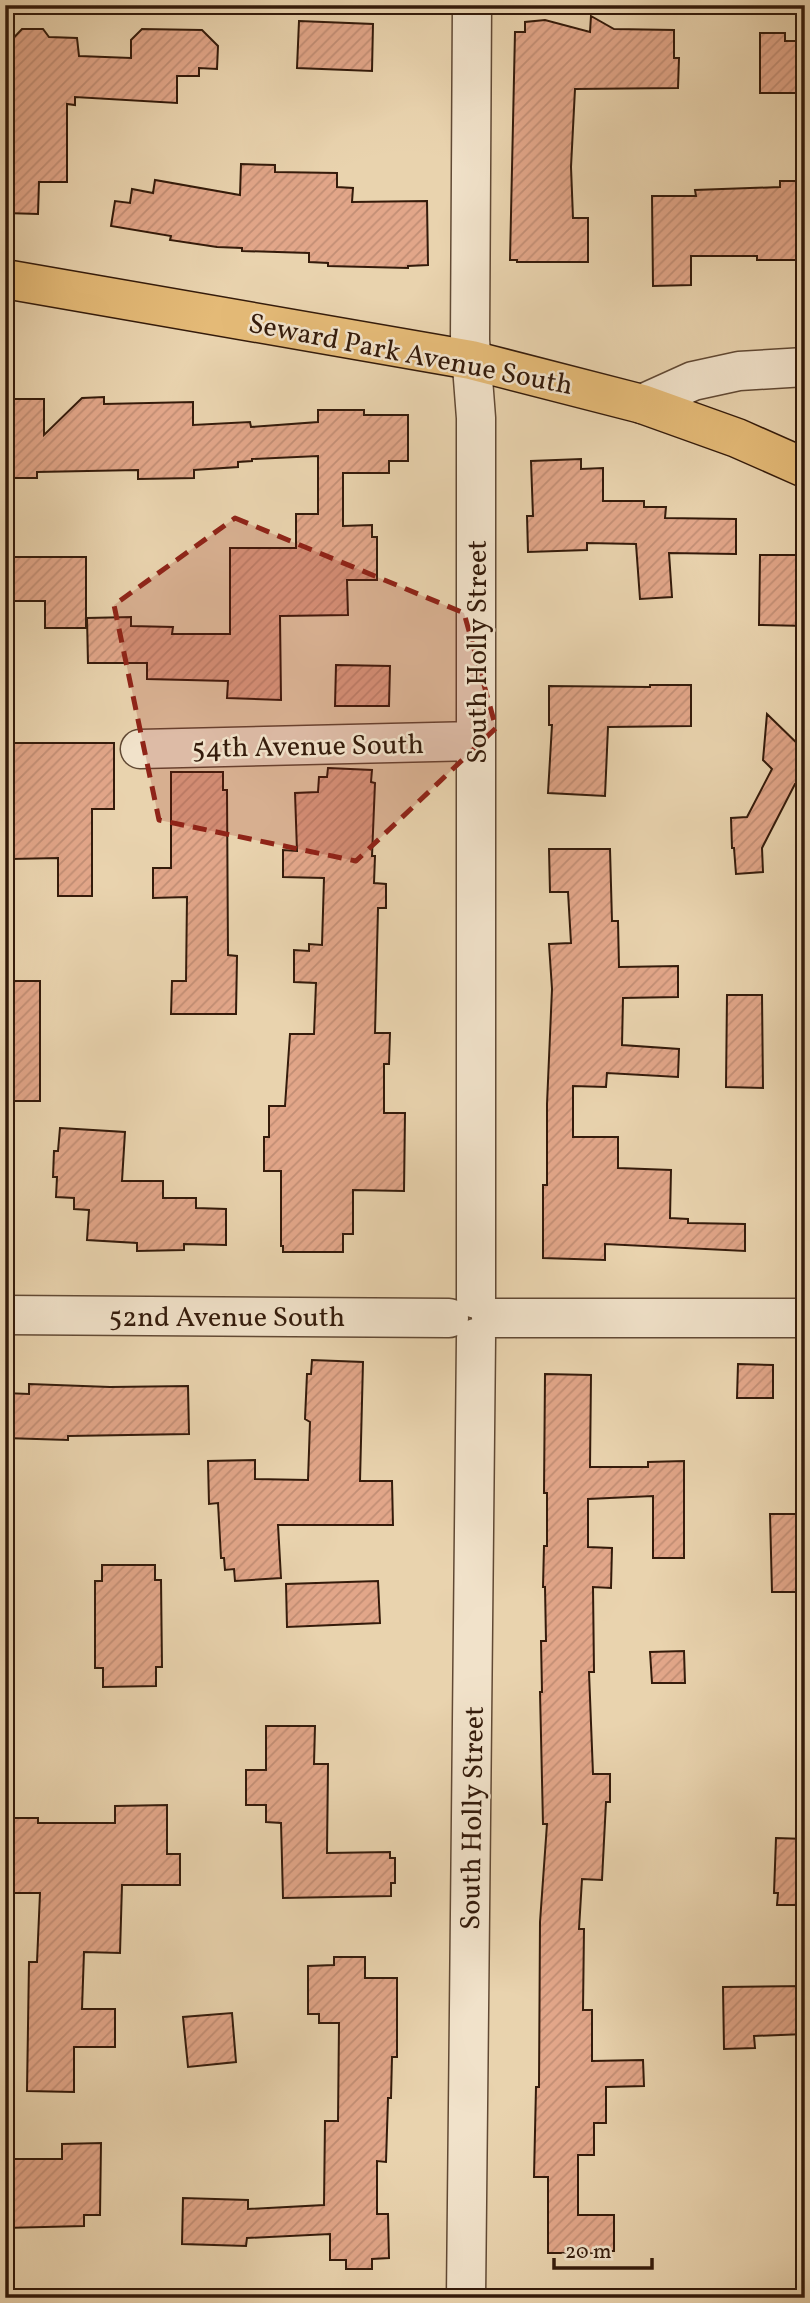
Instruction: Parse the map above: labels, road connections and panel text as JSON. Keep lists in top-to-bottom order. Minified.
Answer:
{"streets":{"main road":["Seward Park Avenue South"],"street":["South Holly Street","54th Avenue South","52nd Avenue South"]},"crossings":[["Seward Park Avenue South","South Holly Street"],["South Holly Street","54th Avenue South"],["South Holly Street","52nd Avenue South"]],"scale_bar":"20 m"}
